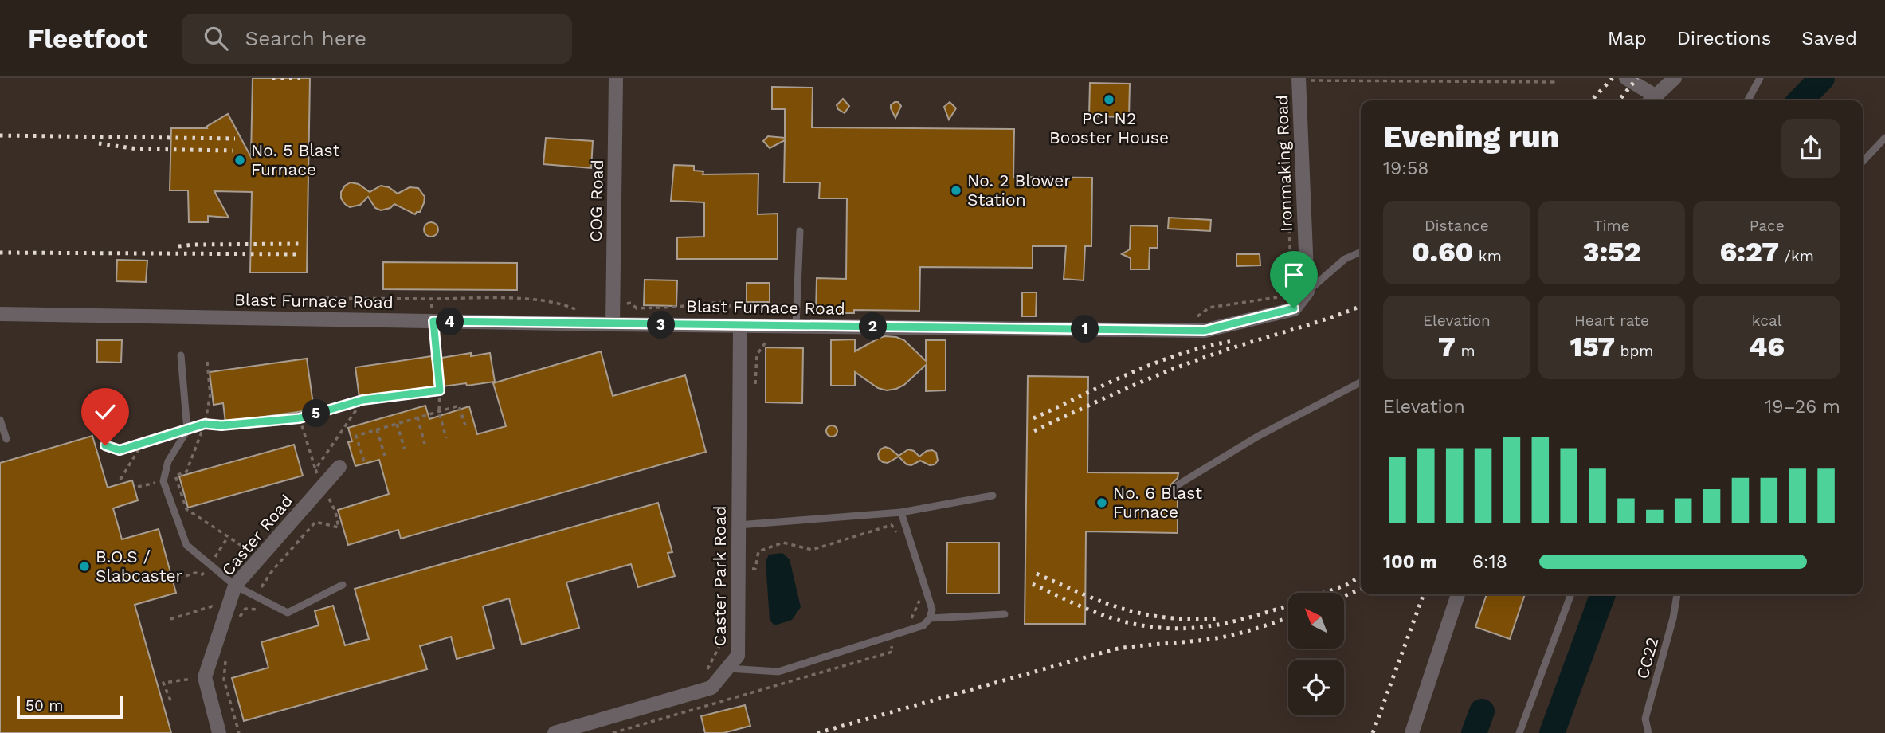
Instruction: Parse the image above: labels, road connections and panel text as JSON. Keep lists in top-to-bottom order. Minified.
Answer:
{"streets":{"street":["Ironmaking Road","COG Road","Blast Furnace Road","Caster Road","Caster Park Road"],"lane":["CC22"]},"crossings":[["Ironmaking Road","Blast Furnace Road"],["COG Road","Blast Furnace Road"],["Blast Furnace Road","Caster Park Road"]],"places":["PCI N2 Booster House","No. 5 Blast Furnace","No. 2 Blower Station","No. 6 Blast Furnace","B.O.S / Slabcaster"],"scale_bar":"50 m","north":"top left","page":{"header":"Fleetfoot","search":"Search here","nav":["Map","Directions","Saved"],"heading":["Evening run","19:58"],"stats":[["Distance","0.60 km"],["Time","3:52"],["Pace","6:27 /km"],["Elevation","7 m"],["Heart rate","157 bpm"],["kcal","46"]],"pins":["4","3","2","1","5"],"chart":["Elevation","19–26 m"],"list":[{"name":"100 m","note":"6:18"}],"scale":"50 m"}}
